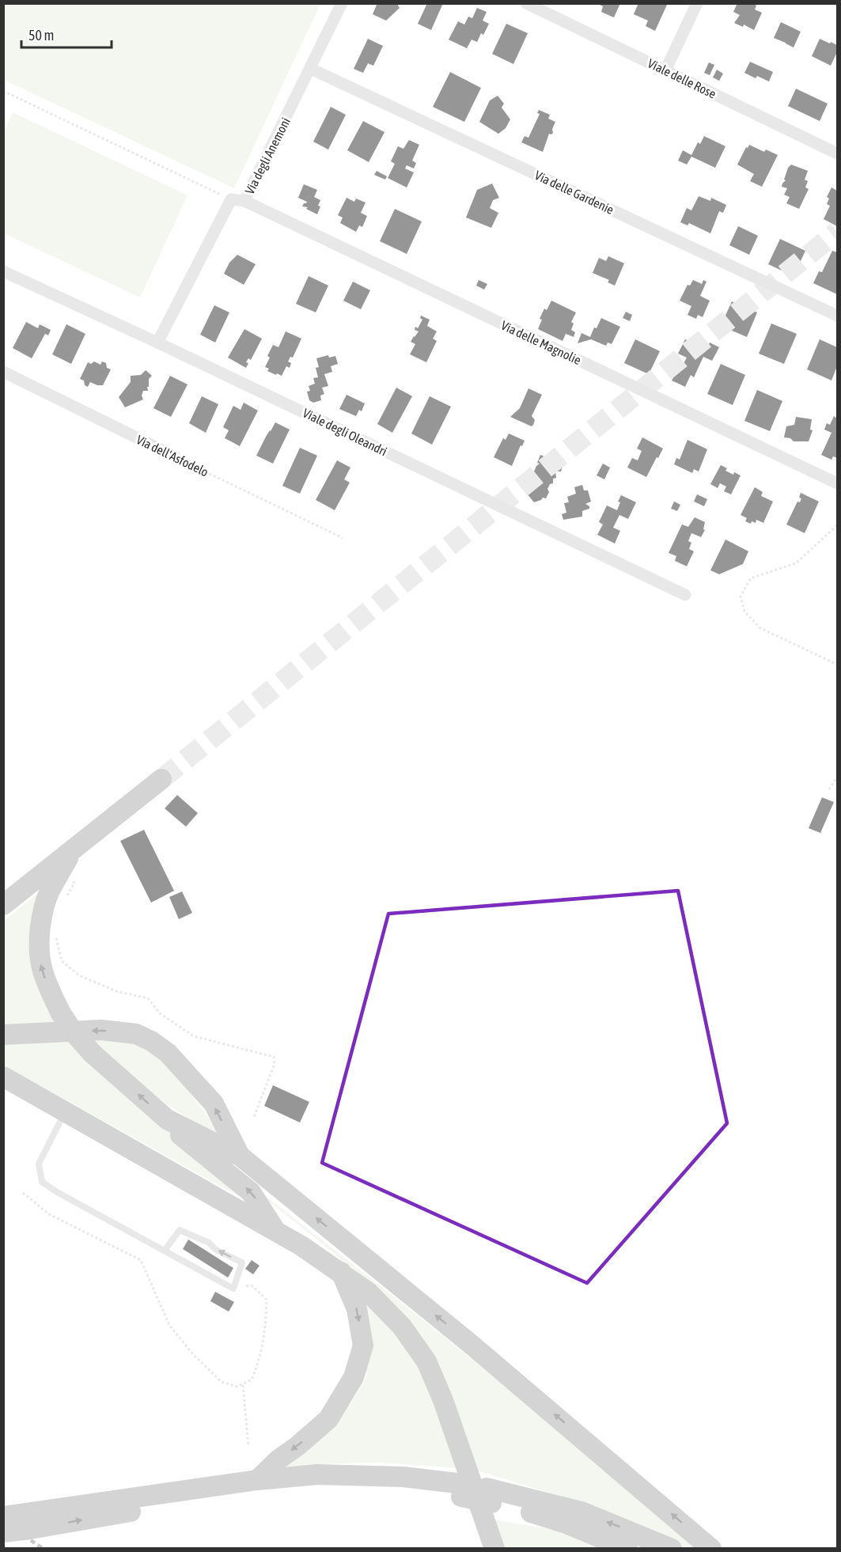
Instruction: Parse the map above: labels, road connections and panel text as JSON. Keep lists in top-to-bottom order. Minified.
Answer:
{"streets":{"street":["Viale delle Rose","Via degli Anemoni","Via delle Gardenie","Via delle Magnolie","Viale degli Oleandri","Via dell'Asfodelo"]},"crossings":[["Via degli Anemoni","Via delle Gardenie"],["Via degli Anemoni","Via delle Magnolie"],["Via degli Anemoni","Viale degli Oleandri"]],"scale_bar":"50 m"}
